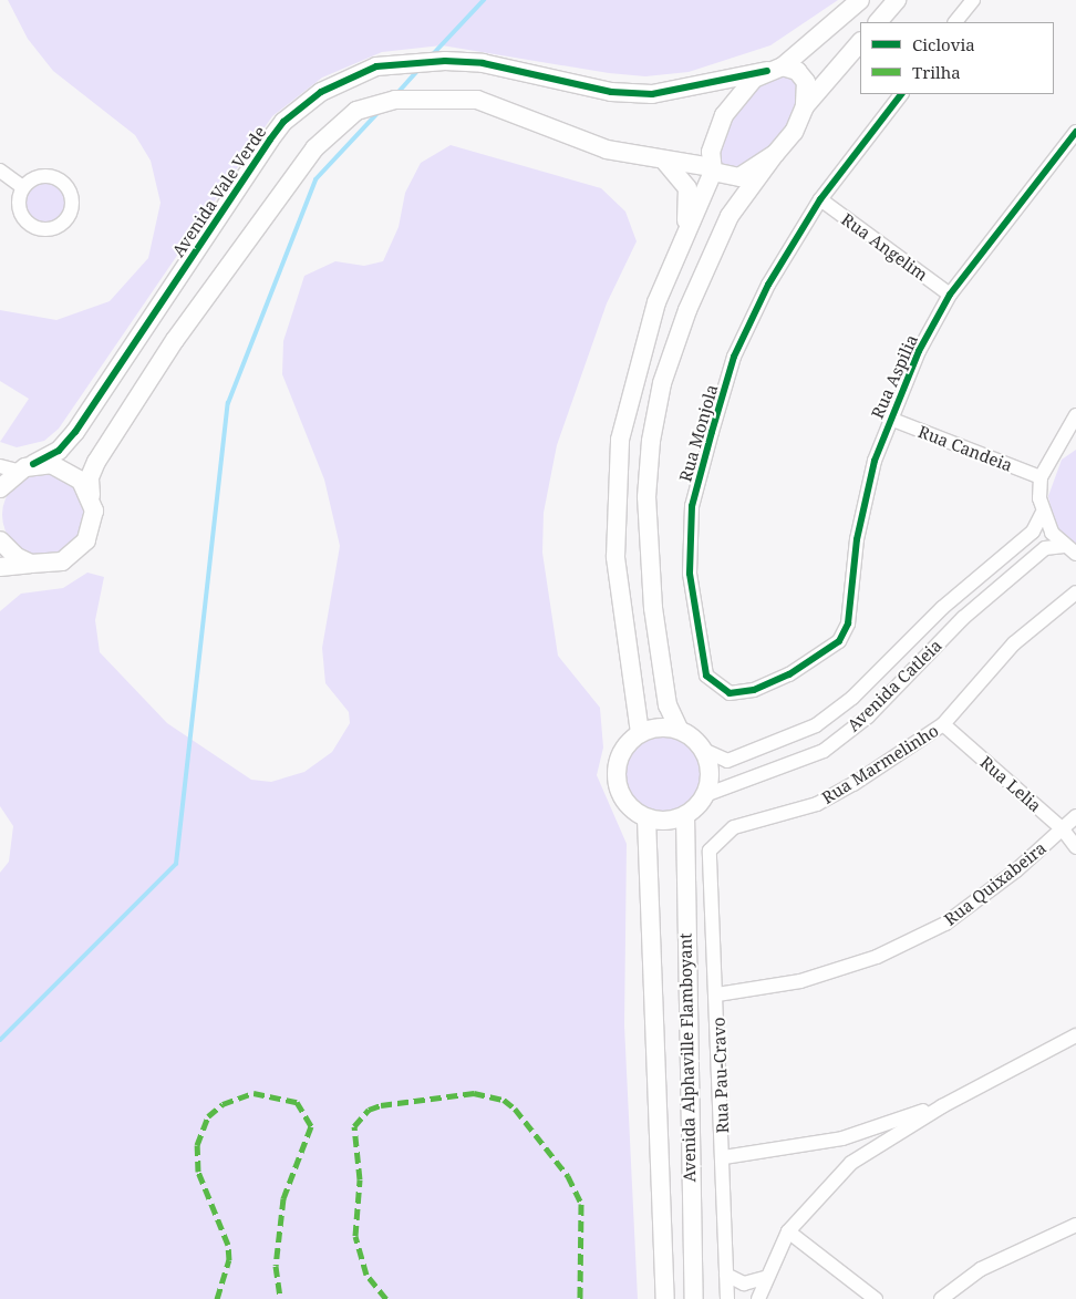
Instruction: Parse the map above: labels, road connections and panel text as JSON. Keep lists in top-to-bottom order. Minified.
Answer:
{"streets":{"street":["Avenida Vale Verde","Rua Angelim","Rua Aspilia","Rua Monjola","Rua Candeia","Avenida Catleia","Rua Marmelinho","Rua Lelia","Rua Quixabeira","Avenida Alphaville Flamboyant","Rua Pau-Cravo"]},"crossings":[["Rua Angelim","Rua Aspilia"],["Rua Angelim","Rua Monjola"],["Rua Aspilia","Rua Monjola"],["Rua Aspilia","Rua Candeia"],["Avenida Catleia","Avenida Alphaville Flamboyant"],["Rua Marmelinho","Rua Lelia"],["Rua Marmelinho","Rua Pau-Cravo"],["Rua Lelia","Rua Quixabeira"],["Rua Quixabeira","Rua Pau-Cravo"]],"legend":["Ciclovia","Trilha"]}
